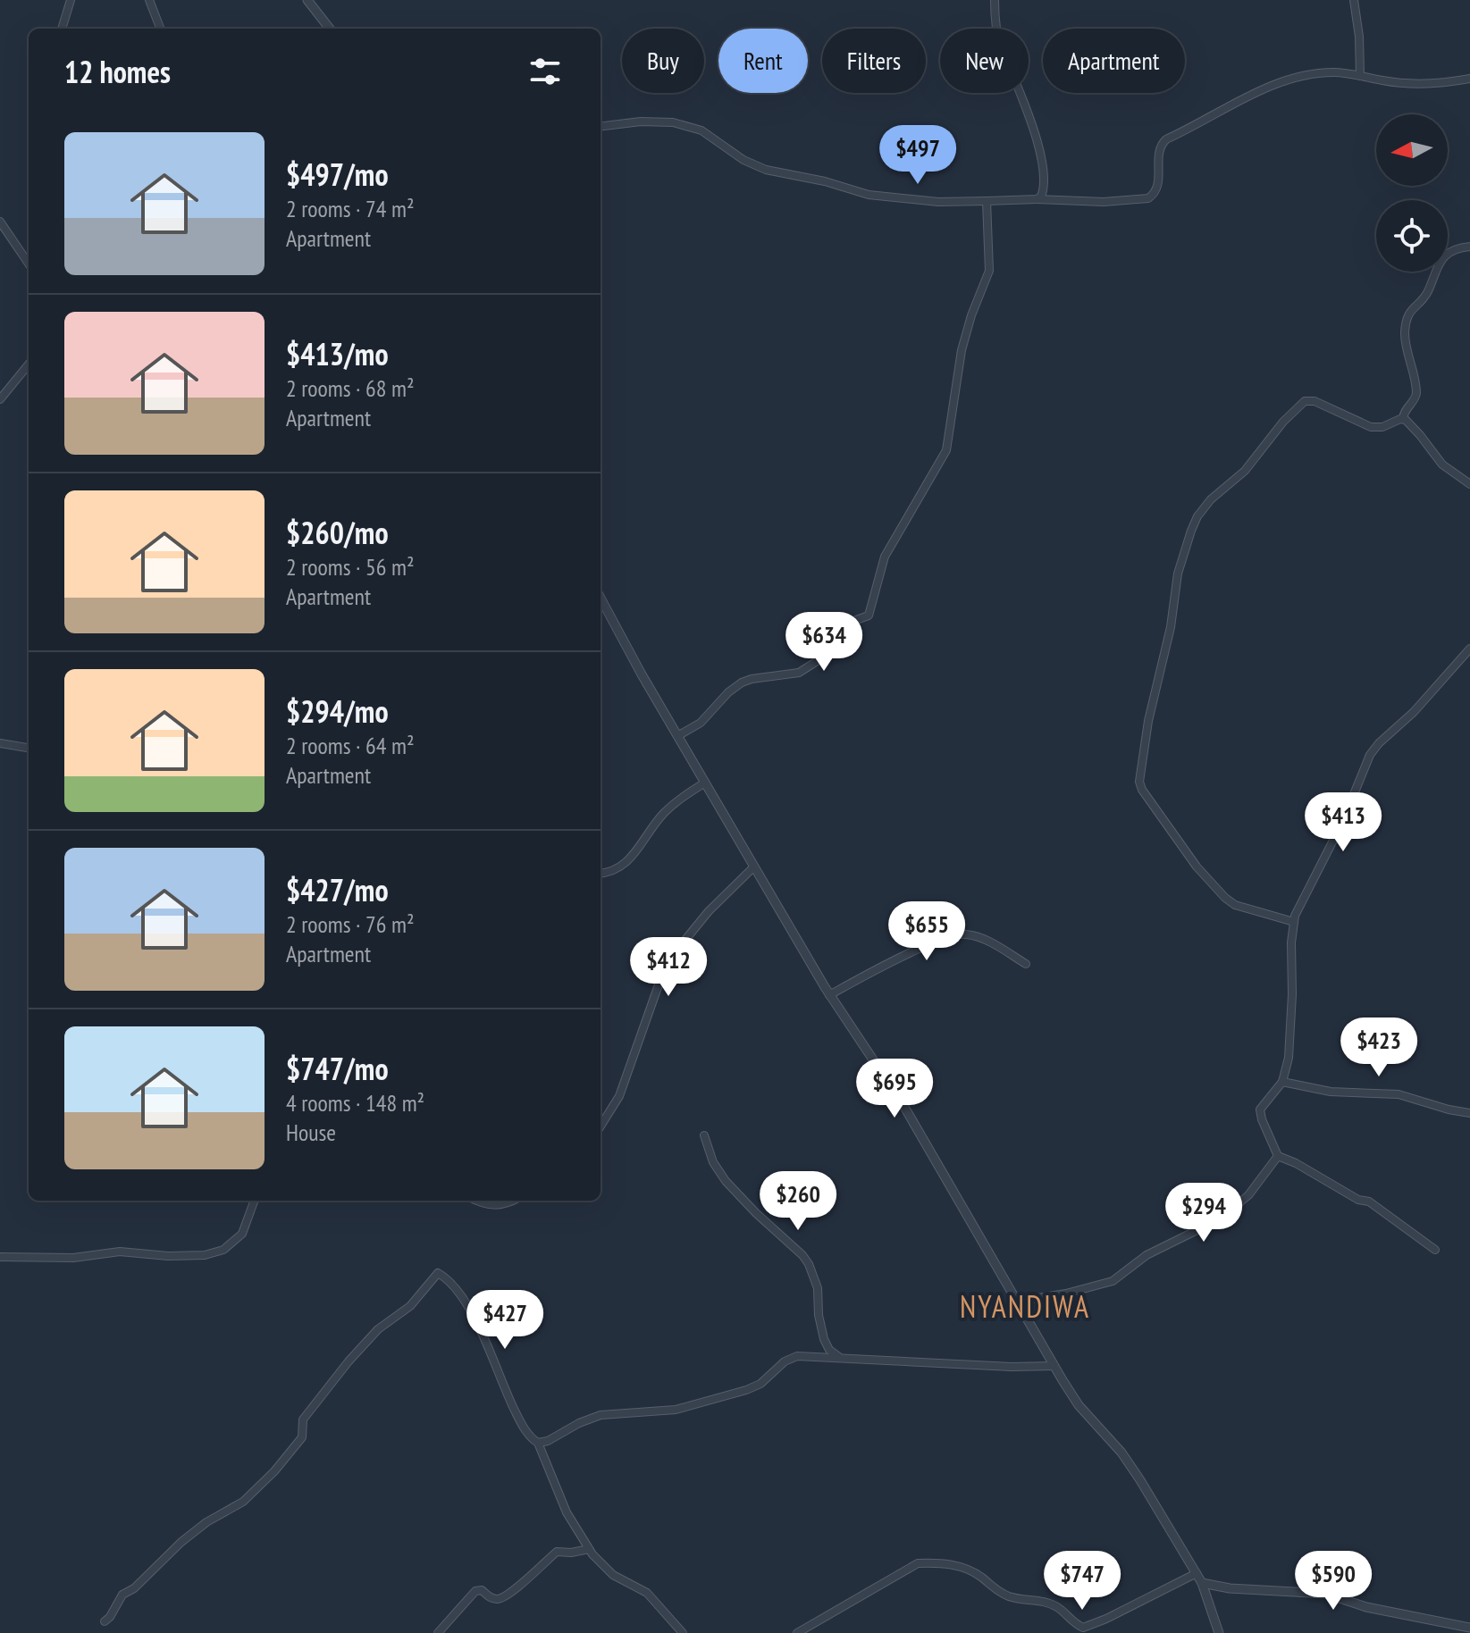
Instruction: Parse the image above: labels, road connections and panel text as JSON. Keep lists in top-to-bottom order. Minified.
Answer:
{"districts":["NYANDIWA"],"north":"left","page":{"chip":["Buy","Rent","Filters","New","Apartment"],"heading":"12 homes","list":[{"name":"$497/mo","note":"2 rooms · 74 m² · Apartment"},{"name":"$413/mo","note":"2 rooms · 68 m² · Apartment"},{"name":"$260/mo","note":"2 rooms · 56 m² · Apartment"},{"name":"$294/mo","note":"2 rooms · 64 m² · Apartment"},{"name":"$427/mo","note":"2 rooms · 76 m² · Apartment"},{"name":"$747/mo","note":"4 rooms · 148 m² · House"}],"price":["$497","$634","$413","$655","$412","$423","$695","$260","$294","$427","$747","$590"]}}
